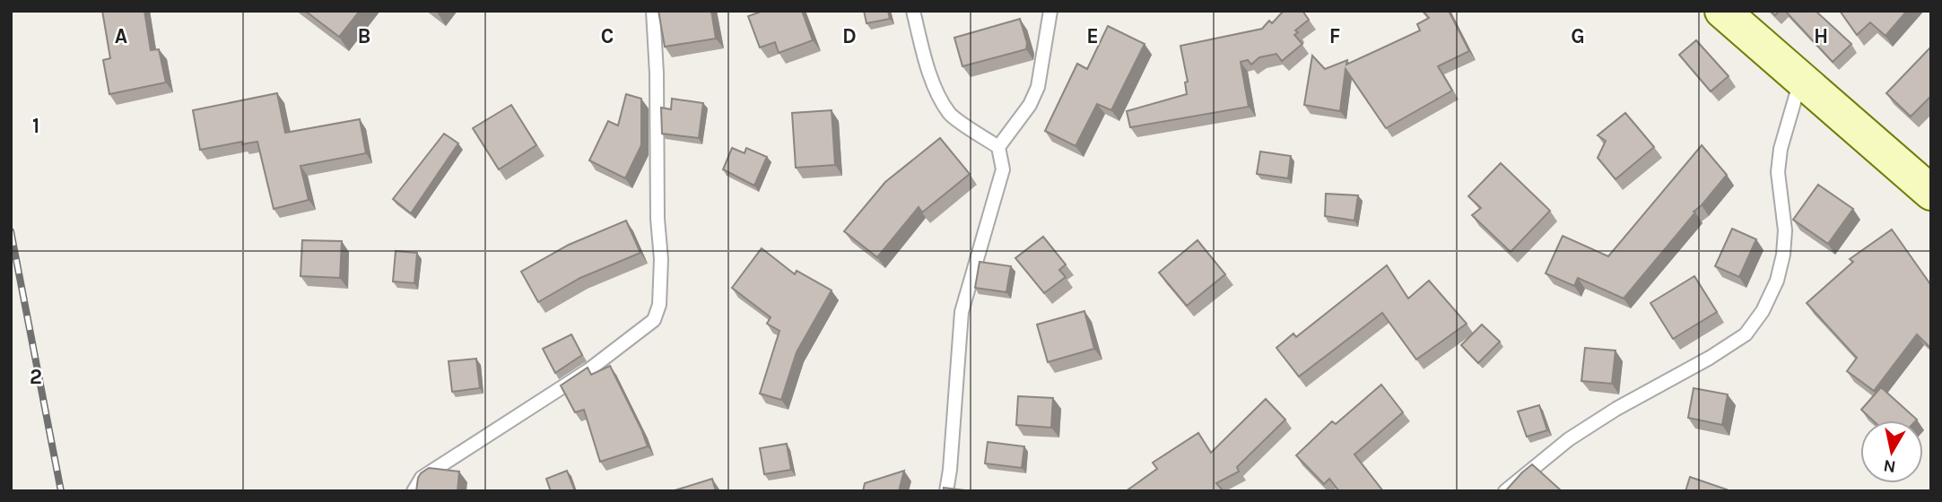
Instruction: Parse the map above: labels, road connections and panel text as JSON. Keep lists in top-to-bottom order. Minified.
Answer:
{"north":"bottom","grid":{"columns":["A","B","C","D","E","F","G","H"],"rows":["1","2"]}}
